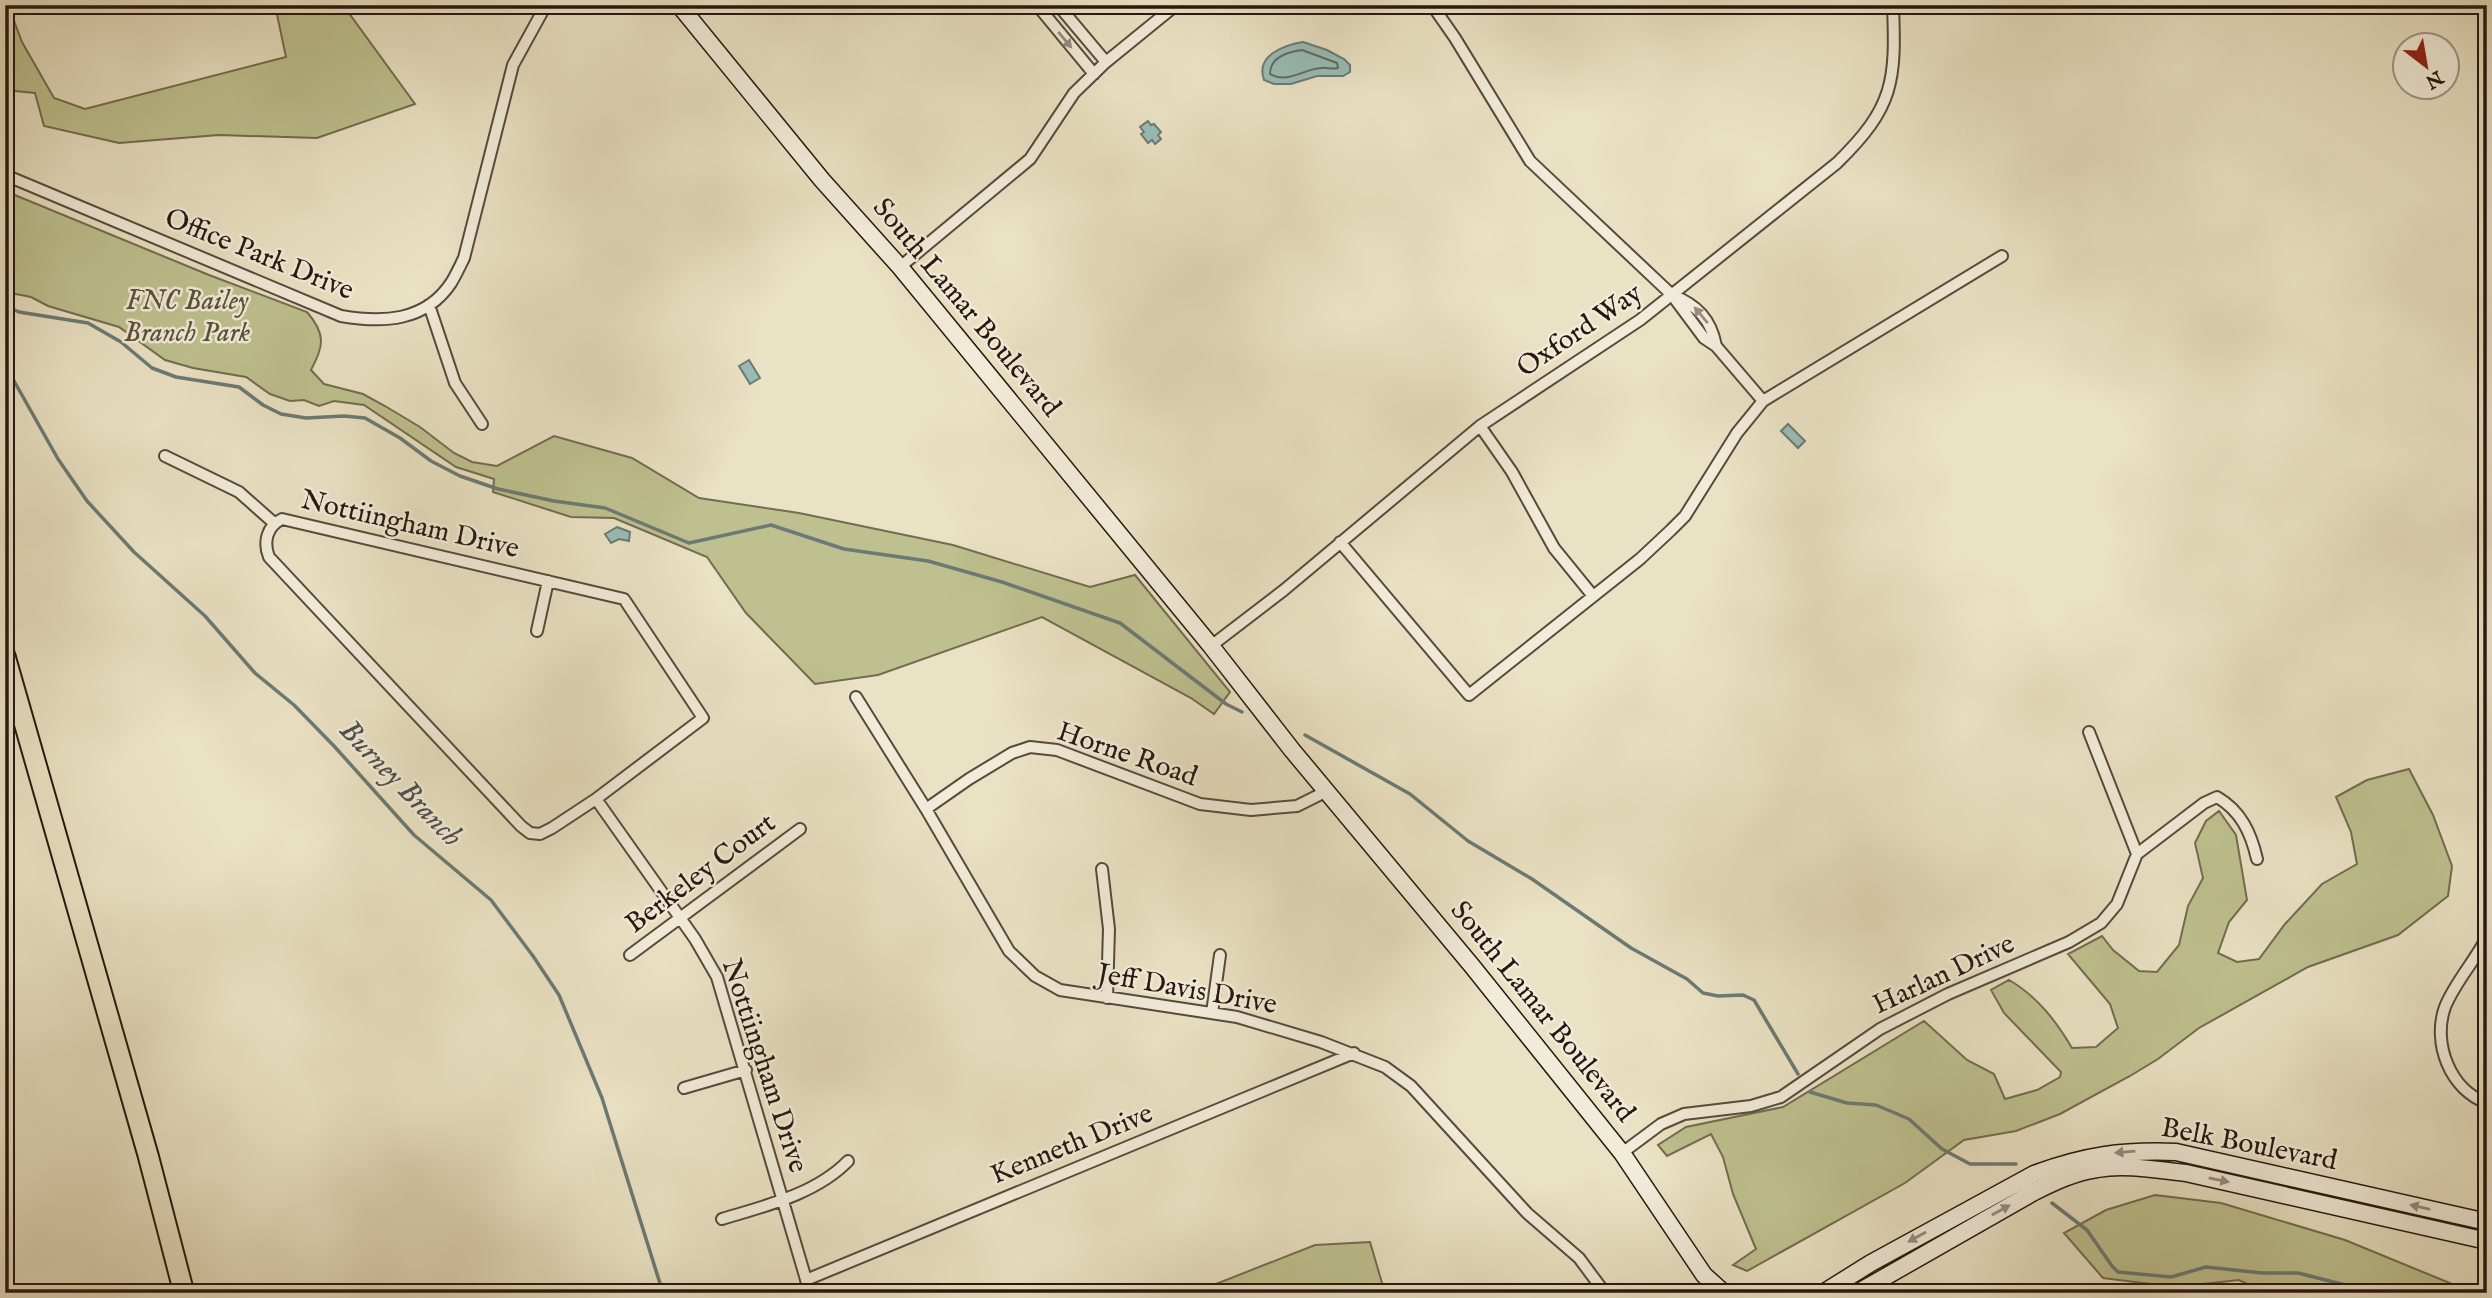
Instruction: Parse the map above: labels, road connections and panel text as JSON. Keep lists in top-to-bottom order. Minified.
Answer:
{"streets":{"street":["Office Park Drive","South Lamar Boulevard","Oxford Way","Nottiingham Drive","Horne Road","Berkeley Court","Harlan Drive","Jeff Davis Drive","Kenneth Drive","Belk Boulevard"]},"crossings":[["South Lamar Boulevard","Oxford Way"],["South Lamar Boulevard","Horne Road"],["South Lamar Boulevard","Harlan Drive"],["Nottiingham Drive","Berkeley Court"],["Nottiingham Drive","Kenneth Drive"],["Horne Road","Jeff Davis Drive"],["Jeff Davis Drive","Kenneth Drive"]],"water":["Burney Branch"],"parks":["FNC Bailey Branch Park"],"north":"bottom right"}
